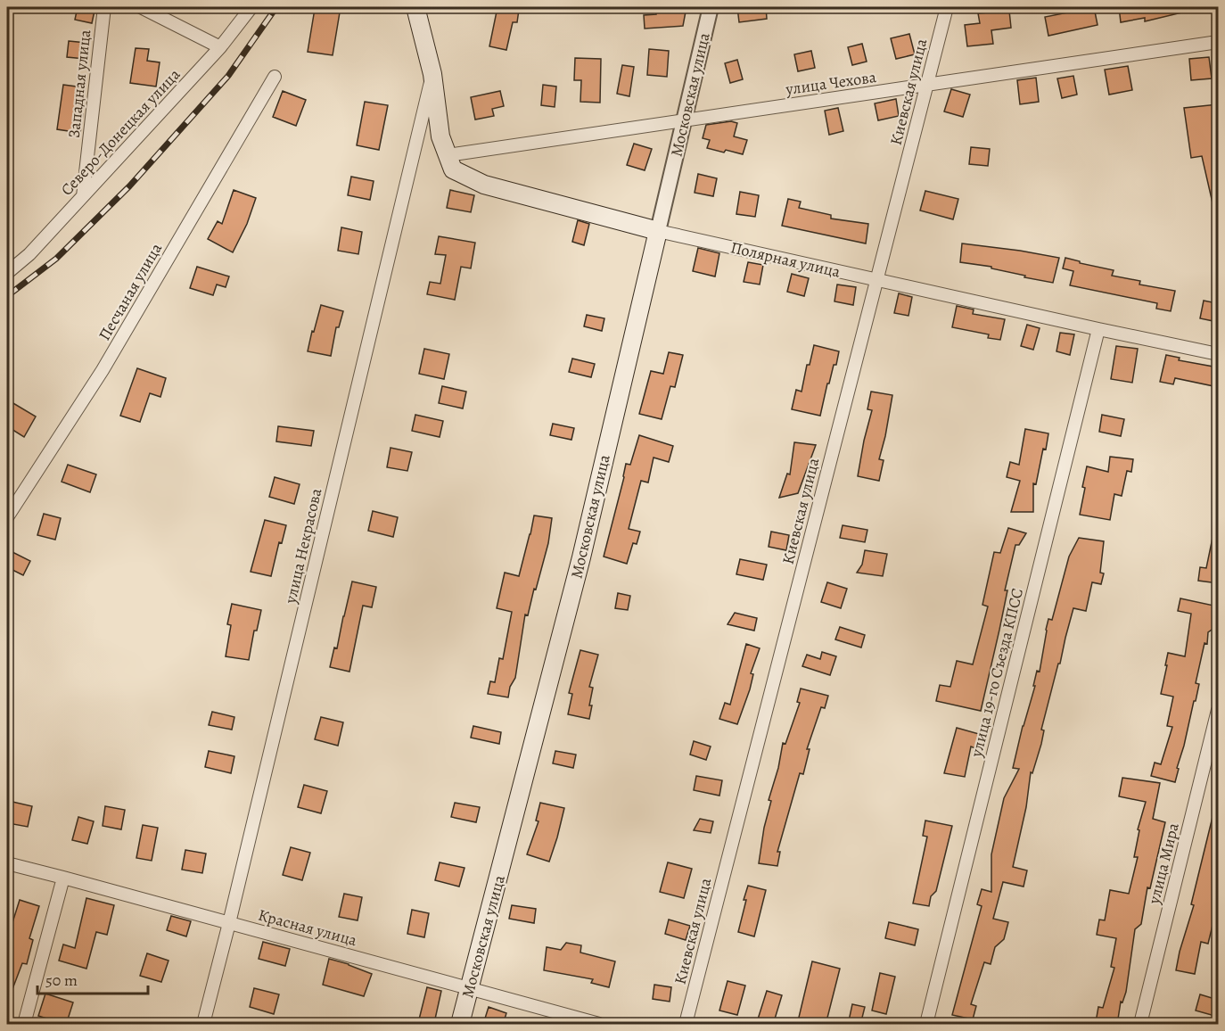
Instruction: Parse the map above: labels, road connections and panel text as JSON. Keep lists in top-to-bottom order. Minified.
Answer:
{"streets":{"main road":["Московская улица","Полярная улица"],"street":["улица Чехова","Западная улица","Киевская улица","Северо-Донецкая улица","Песчаная улица","улица Некрасова","улица 19-го Съезда КПСС","улица Мира","Красная улица"]},"crossings":[["улица Чехова","Киевская улица"],["улица Чехова","Московская улица"],["улица Чехова","Полярная улица"],["Западная улица","Северо-Донецкая улица"],["Киевская улица","Полярная улица"],["Московская улица","Полярная улица"],["Московская улица","Красная улица"],["Полярная улица","улица Некрасова"],["Полярная улица","улица 19-го Съезда КПСС"],["улица Некрасова","Красная улица"]],"scale_bar":"50 m"}
